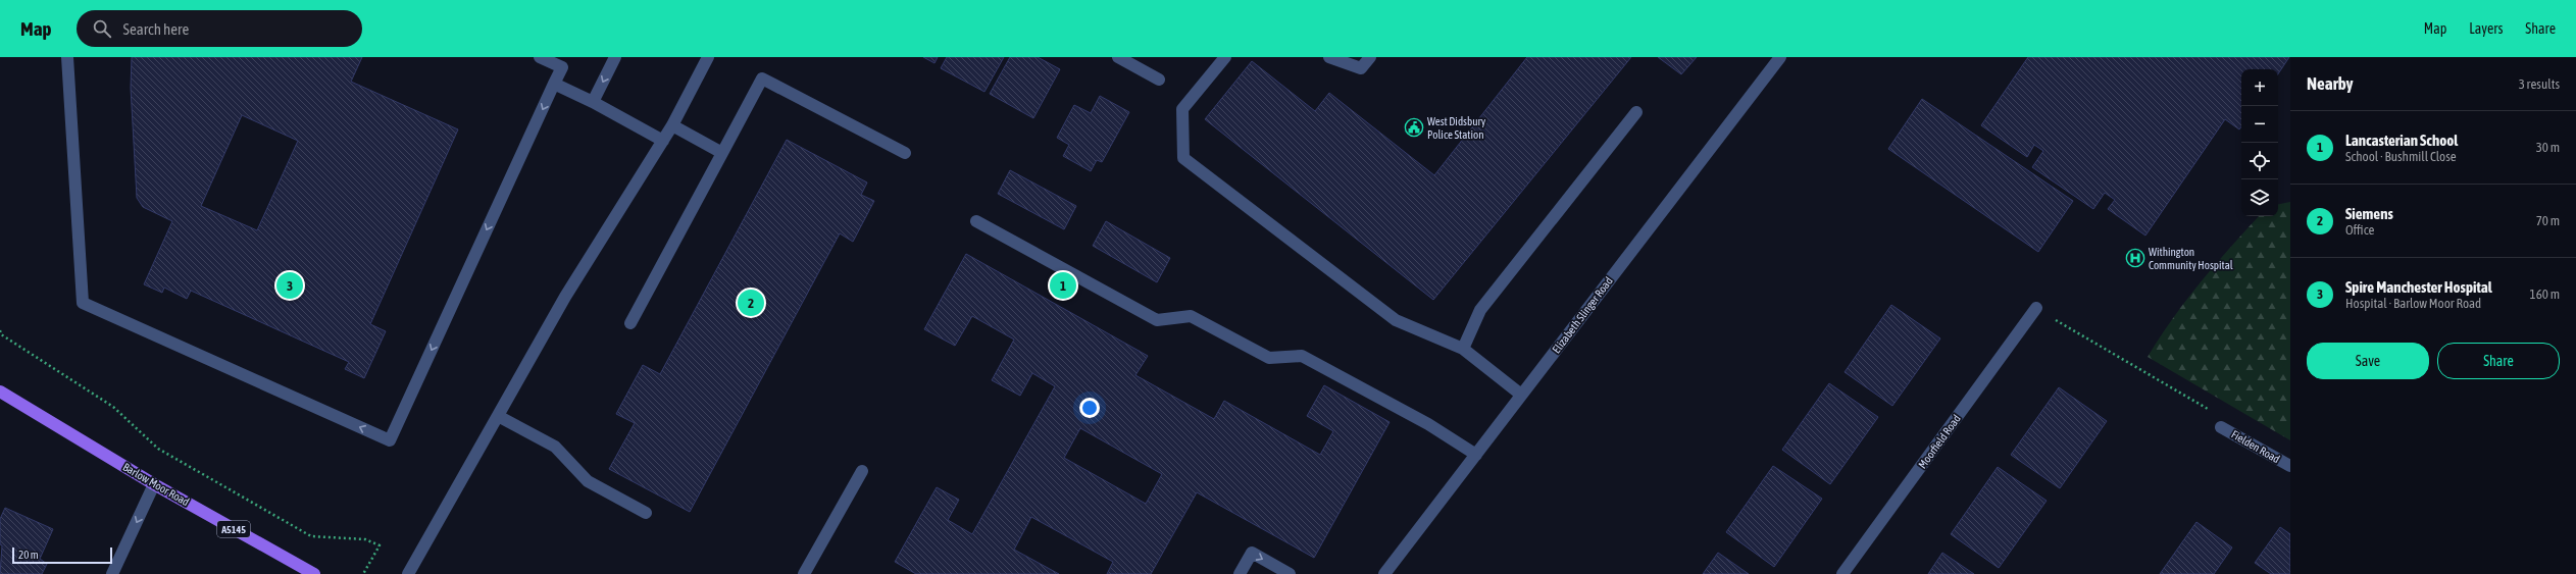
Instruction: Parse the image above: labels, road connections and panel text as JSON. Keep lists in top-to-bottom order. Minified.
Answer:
{"streets":{"main road":["Barlow Moor Road","A5145"],"street":["Elizabeth Slinger Road","Moorfield Road","Fielden Road"]},"places":{"public building":["West Didsbury Police Station"],"hospital":["Withington Community Hospital"]},"scale_bar":"20 m","page":{"header":"Map","search":"Search here","nav":["Map","Layers","Share"],"heading":["Nearby","3 results"],"map_buttons":["+","−"],"list":[{"mark":"1","name":"Lancasterian School","note":"School · Bushmill Close","value":"30 m"},{"mark":"2","name":"Siemens","note":"Office","value":"70 m"},{"mark":"3","name":"Spire Manchester Hospital","note":"Hospital · Barlow Moor Road","value":"160 m"}],"pins":["1","3","2"],"buttons":["Save","Share"],"scale":"20 m"}}
